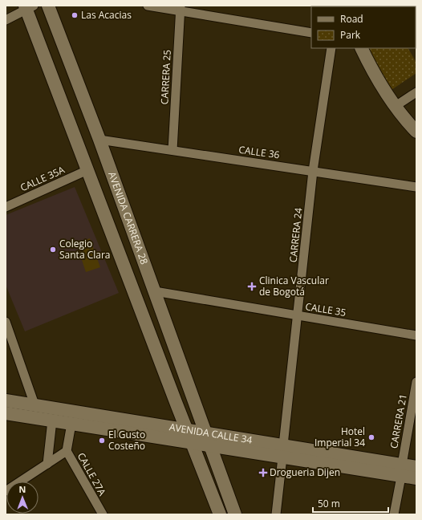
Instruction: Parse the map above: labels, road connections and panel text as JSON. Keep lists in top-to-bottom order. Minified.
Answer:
{"streets":{"main road":["AVENIDA CARRERA 28","AVENIDA CALLE 34"],"street":["CARRERA 25","CALLE 36","CALLE 35A","CARRERA 24","CALLE 35","CARRERA 21","CALLE 27A"]},"crossings":[["CARRERA 25","CALLE 36"],["CALLE 36","AVENIDA CARRERA 28"],["CALLE 36","CARRERA 24"],["AVENIDA CARRERA 28","CALLE 35"],["AVENIDA CARRERA 28","AVENIDA CALLE 34"],["CARRERA 24","CALLE 35"],["CARRERA 24","AVENIDA CALLE 34"],["CARRERA 21","AVENIDA CALLE 34"],["AVENIDA CALLE 34","CALLE 27A"]],"places":{"other":["Las Acacias","Colegio Santa Clara","Hotel Imperial 34","El Gusto Costeño"],"health":["Clinica Vascular de Bogotá","Drogueria Dijen"]},"legend":["Road","Park"],"scale_bar":"50 m","north":"top"}
